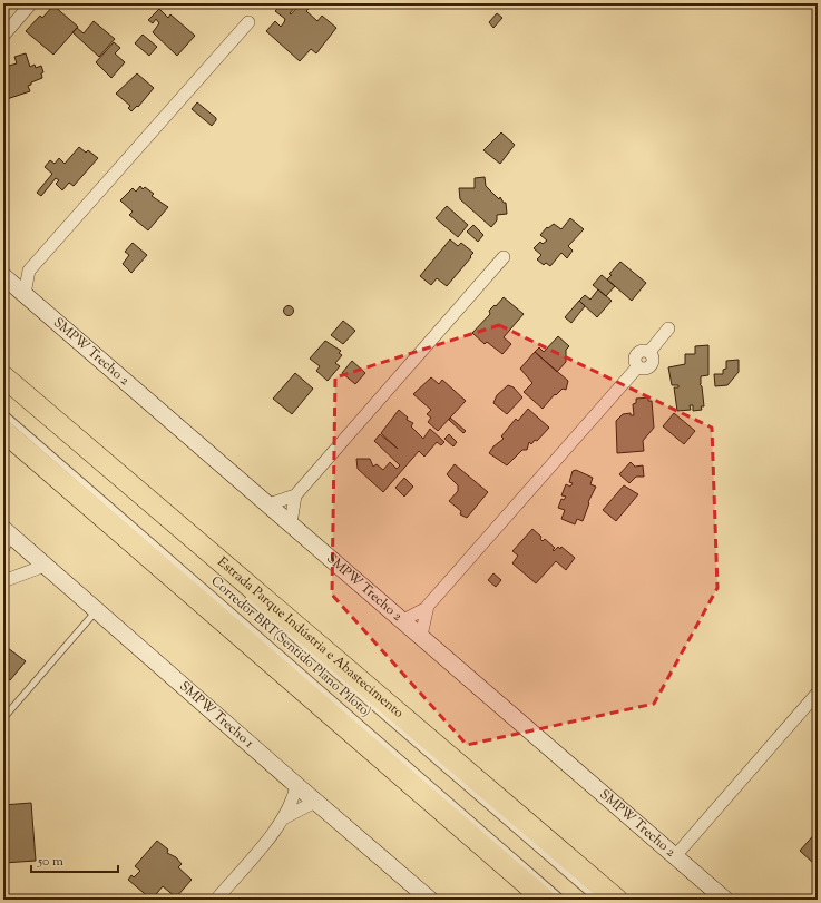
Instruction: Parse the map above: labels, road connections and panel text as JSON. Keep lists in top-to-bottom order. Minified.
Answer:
{"streets":{"highway":["Estrada Parque Indústria e Abastecimento"],"street":["SMPW Trecho 2","SMPW Trecho 1"],"lane":["Corredor BRT(Sentido Plano Piloto)"]},"scale_bar":"50 m"}
